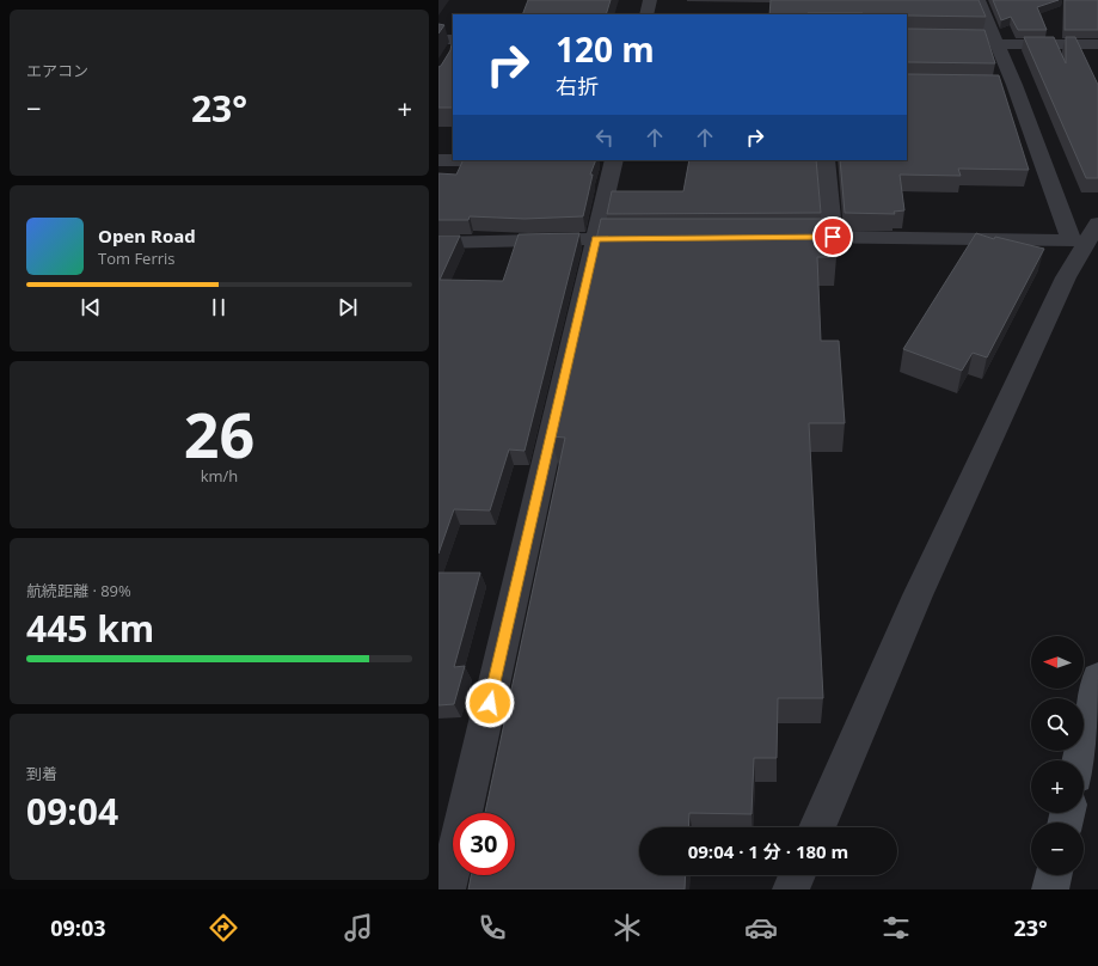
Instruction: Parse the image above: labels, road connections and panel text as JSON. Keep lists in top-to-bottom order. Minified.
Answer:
{"north":"left","page":{"tile":["エアコン",["26","km/h"],["航続距離 · 89%","445 km"],["到着","09:04"]],"turn":["120 m","右折"],"heat":["−","23°","+"],"song":["Open Road","Tom Ferris"],"map_buttons":["+","−"],"limit":"30","trip":"09:04 · 1 分 · 180 m","tabs":["09:03","23°"]}}
